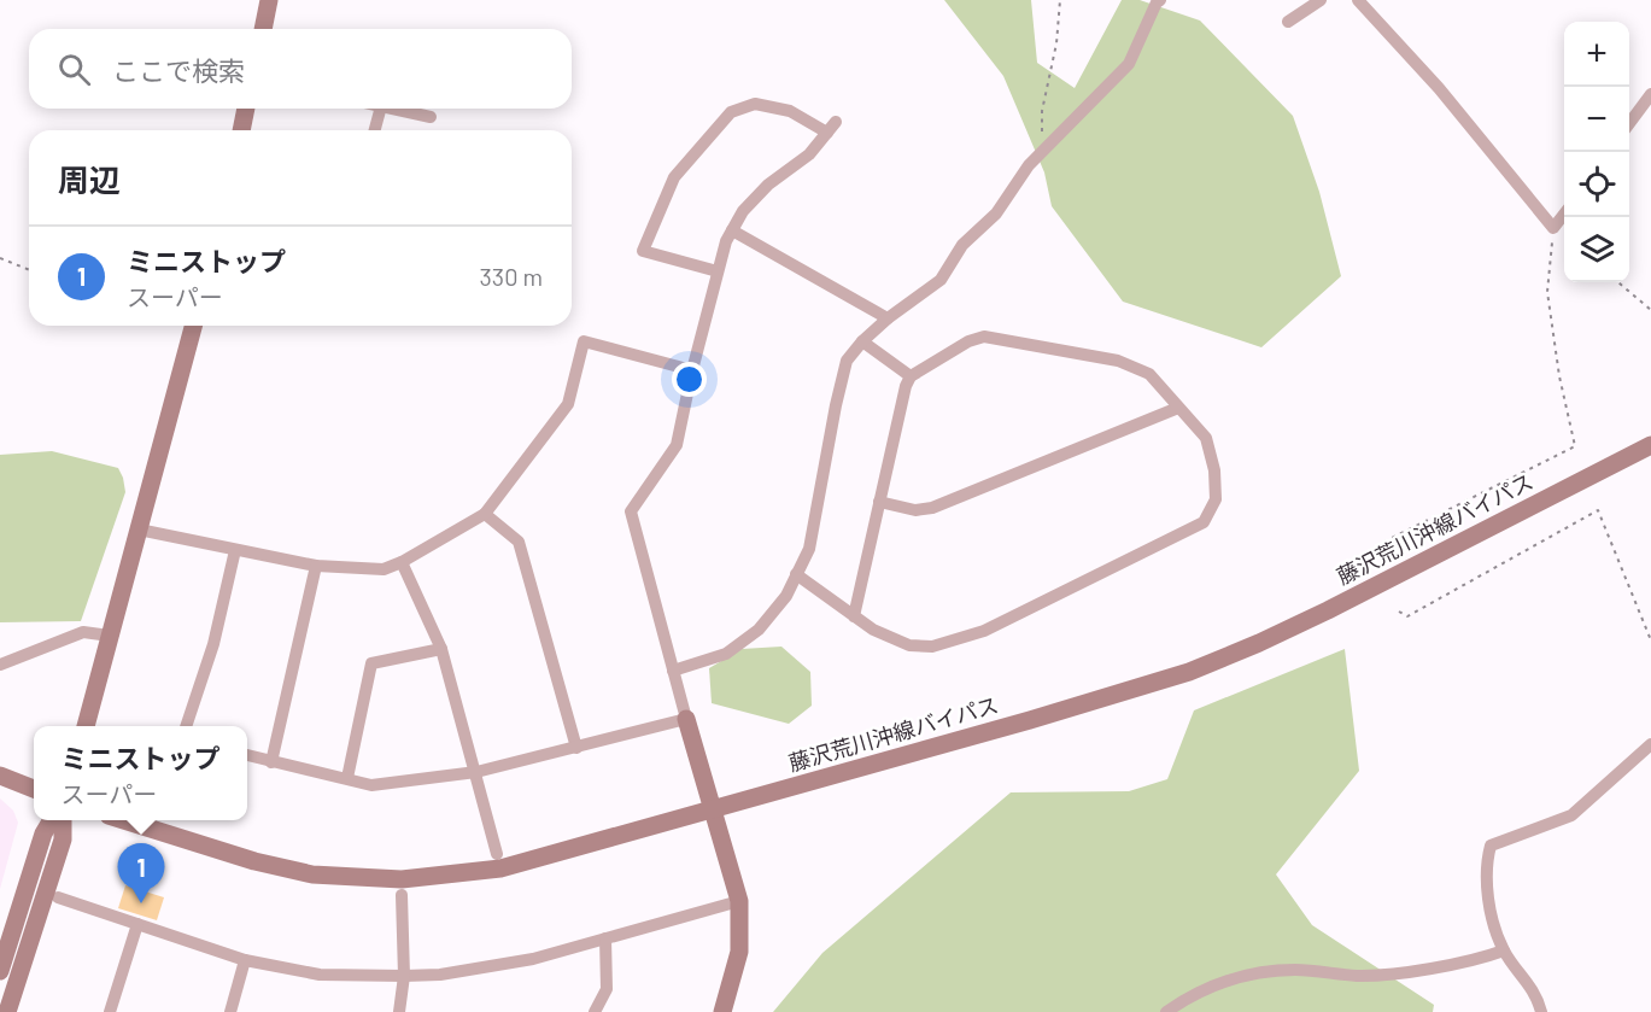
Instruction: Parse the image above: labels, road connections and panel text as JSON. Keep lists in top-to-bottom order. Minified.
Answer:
{"streets":{"main road":["藤沢荒川沖線バイパス"]},"page":{"map_buttons":["+","−"],"search":"ここで検索","heading":"周辺","list":[{"mark":"1","name":"ミニストップ","note":"スーパー","value":"330 m"}],"popup":["ミニストップ","スーパー"],"pins":"1"}}
